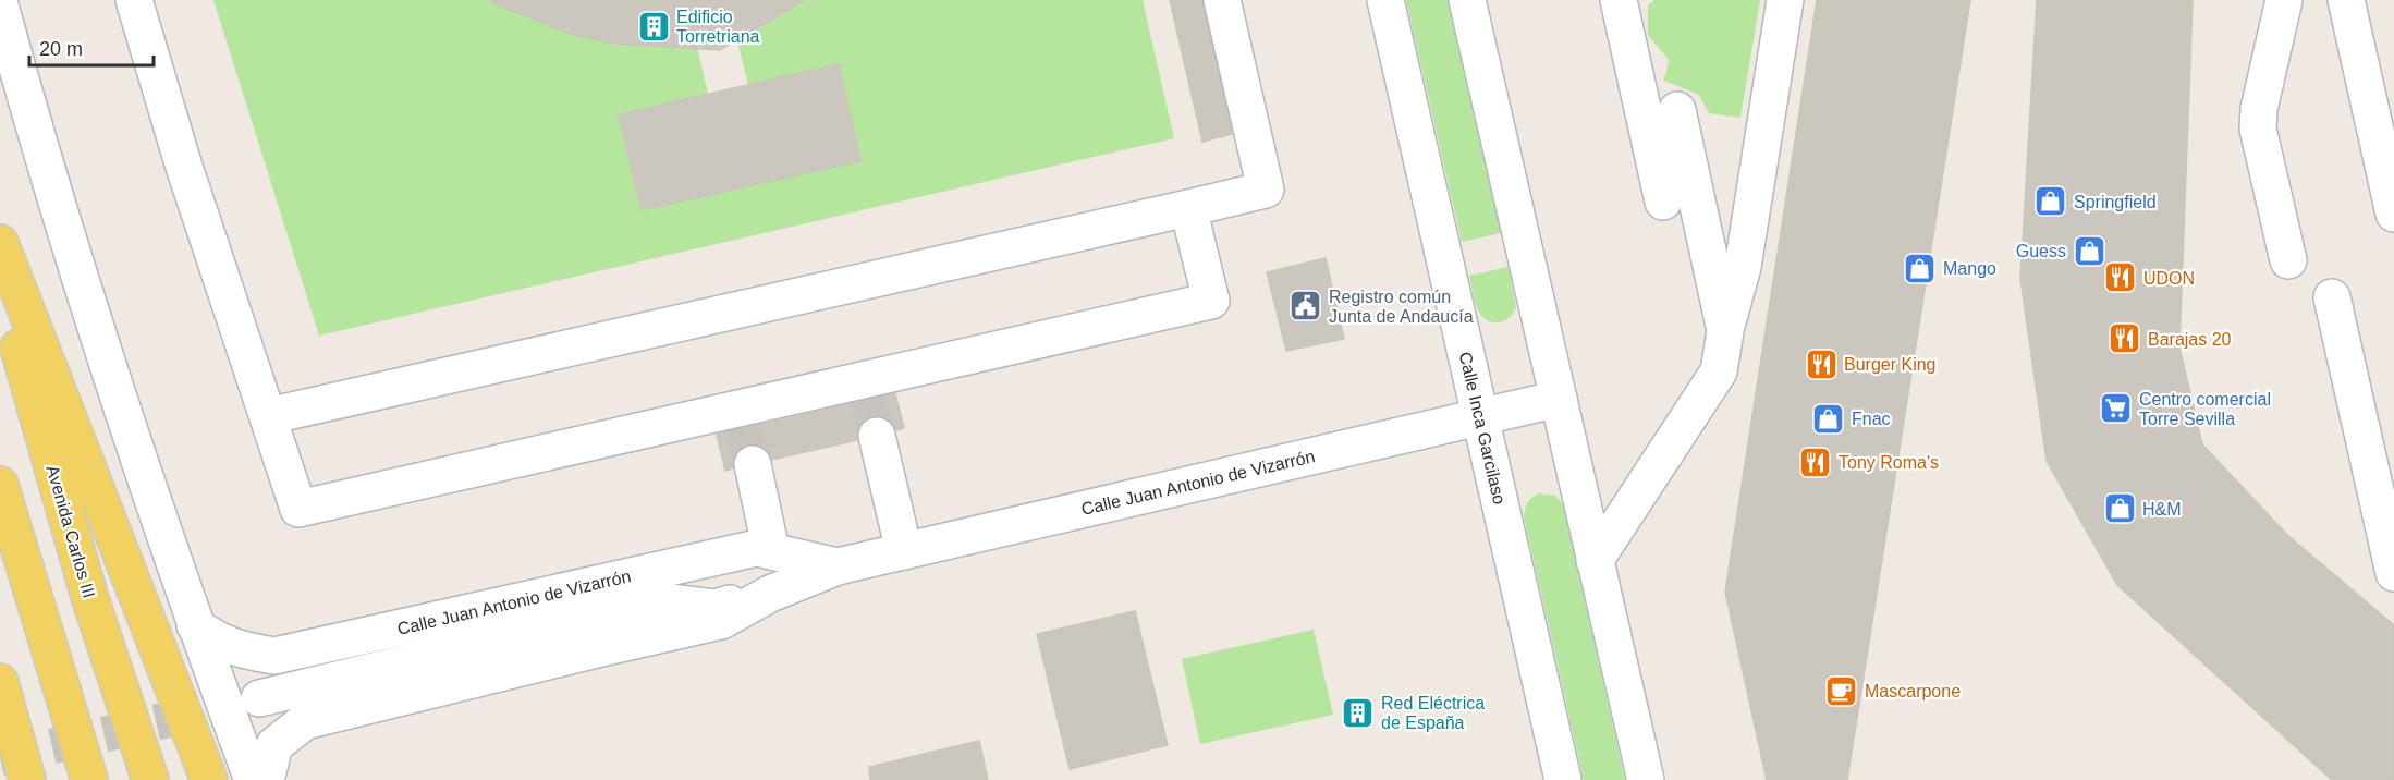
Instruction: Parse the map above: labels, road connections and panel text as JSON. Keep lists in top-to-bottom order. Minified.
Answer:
{"streets":{"main road":["Avenida Carlos III"],"street":["Calle Inca Garcilaso","Calle Juan Antonio de Vizarrón"]},"crossings":[["Calle Inca Garcilaso","Calle Juan Antonio de Vizarrón"]],"places":{"building":["Edificio Torretriana","Red Eléctrica de España"],"shop":["Springfield","Guess","Mango","Fnac","H&M"],"restaurant":["UDON","Barajas 20","Burger King","Tony Roma's"],"public building":["Registro común Junta de Andaucía"],"supermarket":["Centro comercial Torre Sevilla"],"cafe":["Mascarpone"]},"scale_bar":"20 m"}
